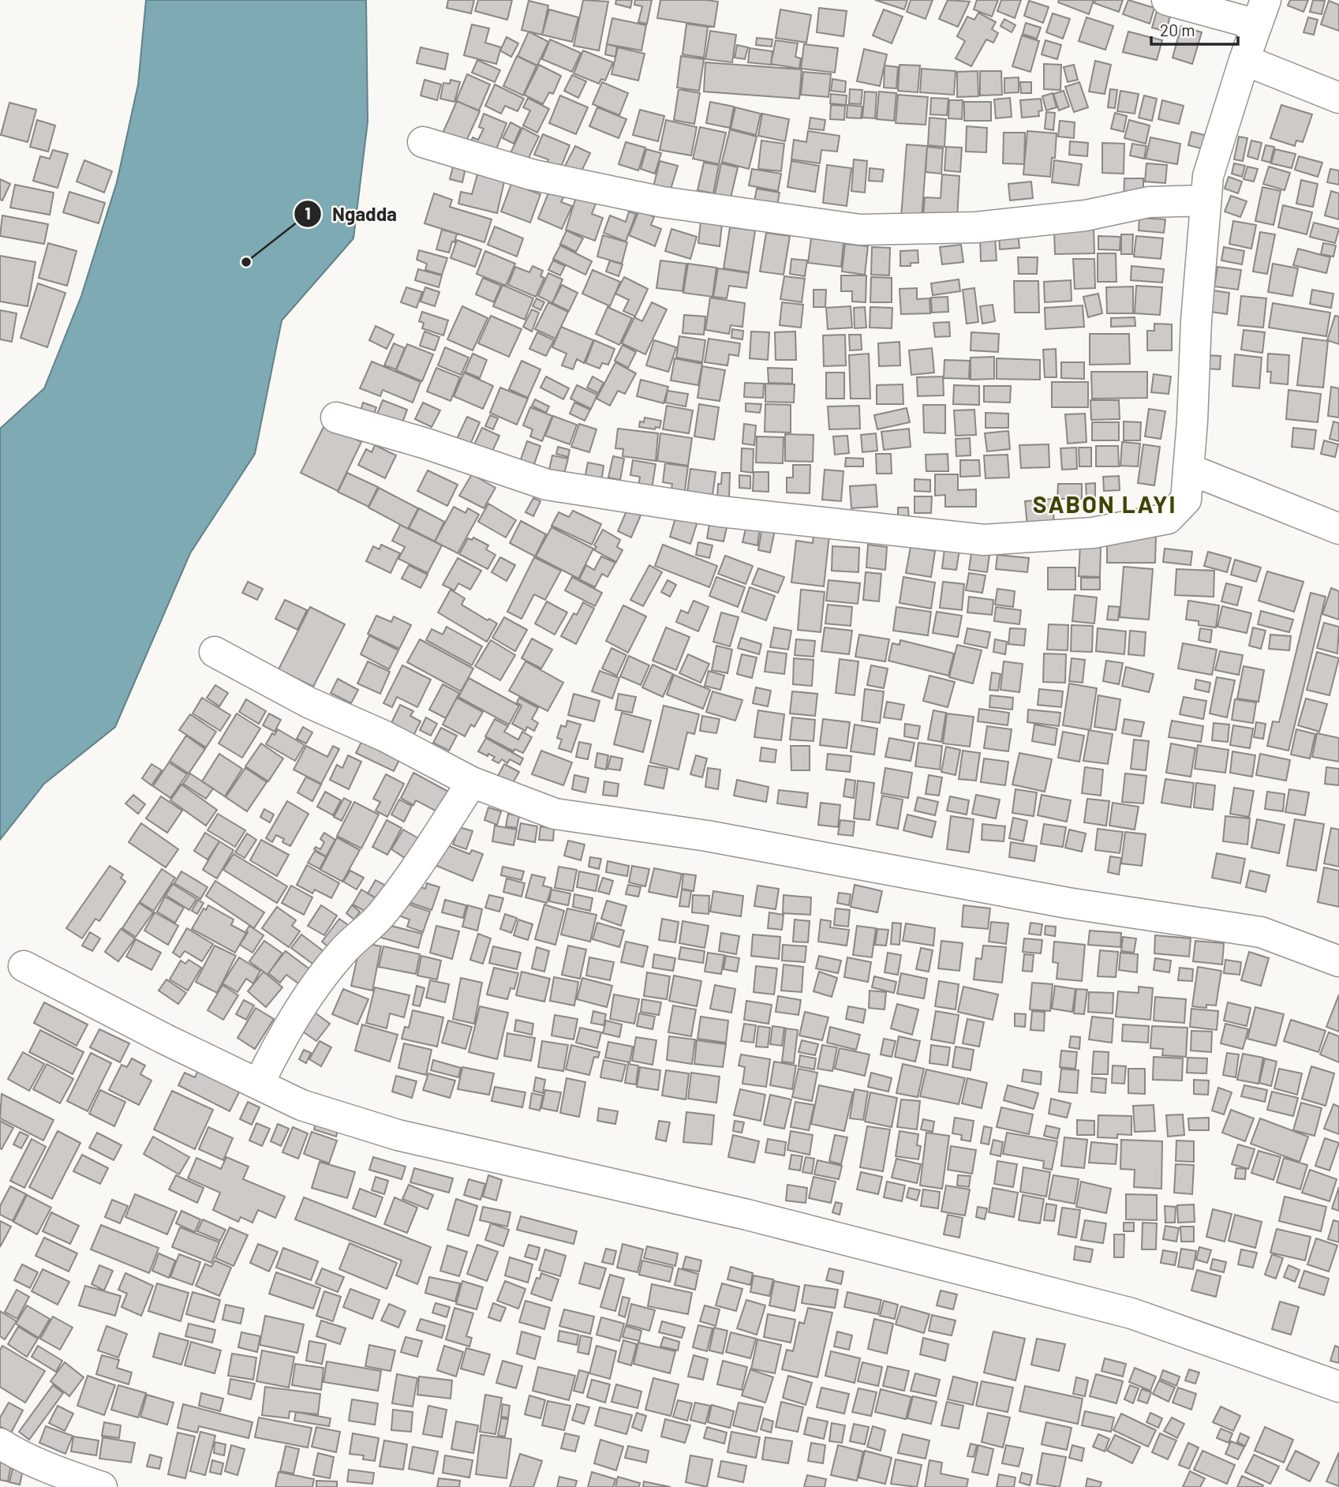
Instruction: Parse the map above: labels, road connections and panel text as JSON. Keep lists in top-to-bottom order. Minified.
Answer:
{"districts":["SABON LAYI"],"places":["Ngadda"],"scale_bar":"20 m"}
